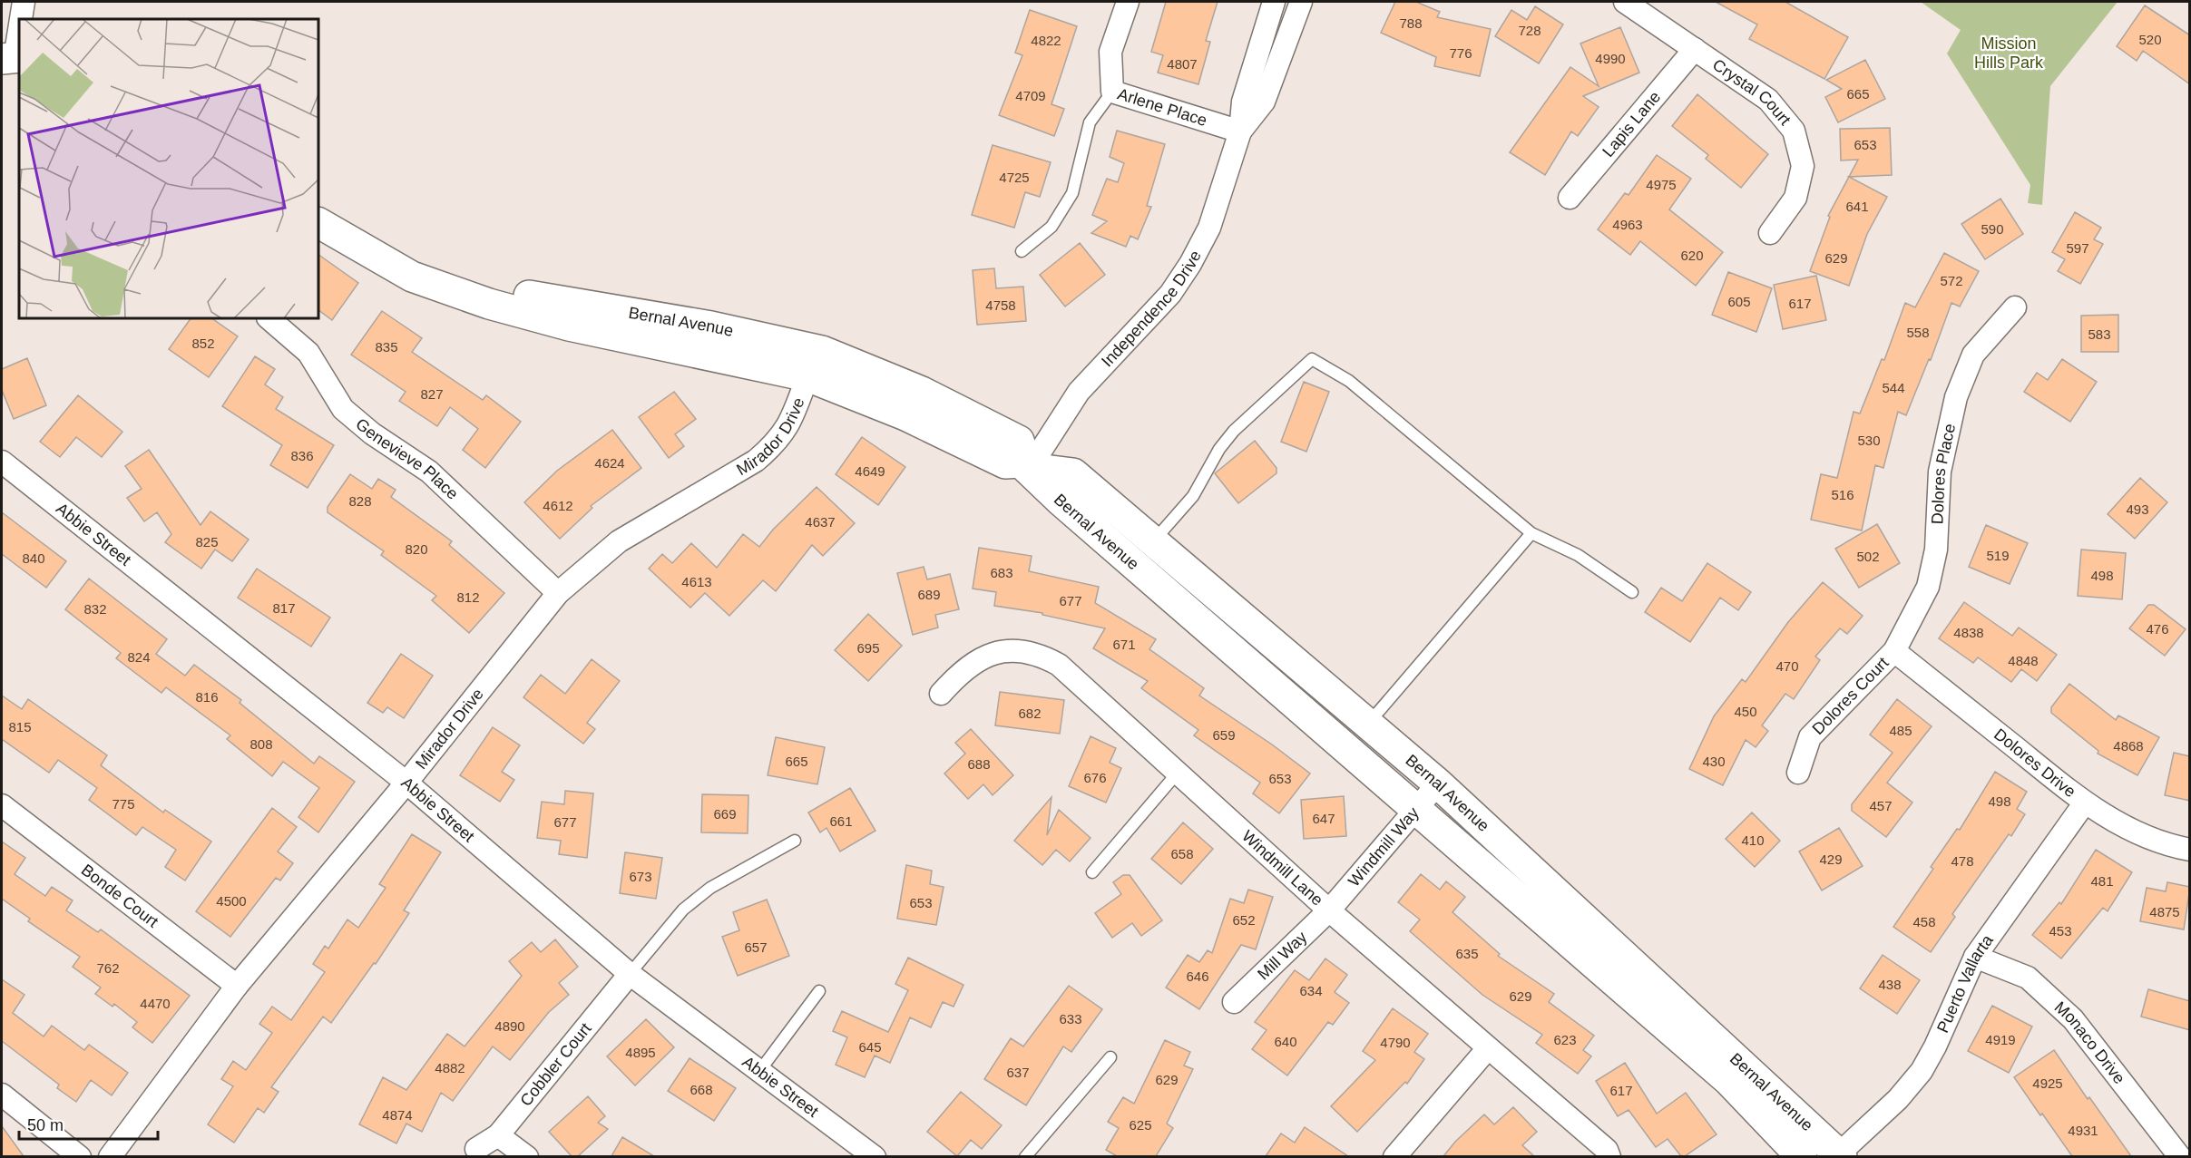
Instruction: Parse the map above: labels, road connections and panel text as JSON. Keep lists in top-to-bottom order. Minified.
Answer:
{"streets":{"main road":["Bernal Avenue"],"street":["Crystal Court","Arlene Place","Lapis Lane","Independence Drive","Mirador Drive","Genevieve Place","Dolores Place","Abbie Street","Dolores Court","Dolores Drive","Windmill Way","Windmill Lane","Bonde Court","Mill Way","Puerto Vallarta","Monaco Drive","Cobbler Court"]},"crossings":[["Crystal Court","Lapis Lane"],["Arlene Place","Independence Drive"],["Independence Drive","Bernal Avenue"],["Bernal Avenue","Mirador Drive"],["Bernal Avenue","Windmill Way"],["Bernal Avenue","Puerto Vallarta"],["Mirador Drive","Genevieve Place"],["Mirador Drive","Abbie Street"],["Mirador Drive","Bonde Court"],["Dolores Place","Dolores Court"],["Dolores Place","Dolores Drive"],["Abbie Street","Cobbler Court"],["Dolores Court","Dolores Drive"],["Dolores Drive","Puerto Vallarta"],["Windmill Way","Windmill Lane"],["Windmill Way","Mill Way"],["Windmill Lane","Mill Way"],["Puerto Vallarta","Monaco Drive"]],"parks":["Mission Hills Park"],"house_numbers":["788","728","520","4822","776","4990","4807","665","4709","653","4725","4975","641","4963","590","597","620","629","572","605","617","4758","558","583","852","835","544","827","530","836","4624","4649","516","828","4612","493","4637","825","820","519","502","840","683","498","4613","689","812","677","817","832","476","4838","671","695","824","4848","470","816","450","682","815","485","659","808","4868","665","430","688","676","653","498","775","457","669","647","661","677","410","658","429","478","673","481","4500","653","4875","652","458","453","657","635","762","646","438","634","629","4470","633","4890","623","4919","640","4790","645","4895","4882","637","629","4925","668","617","4874","625","4931"],"scale_bar":"50 m"}
